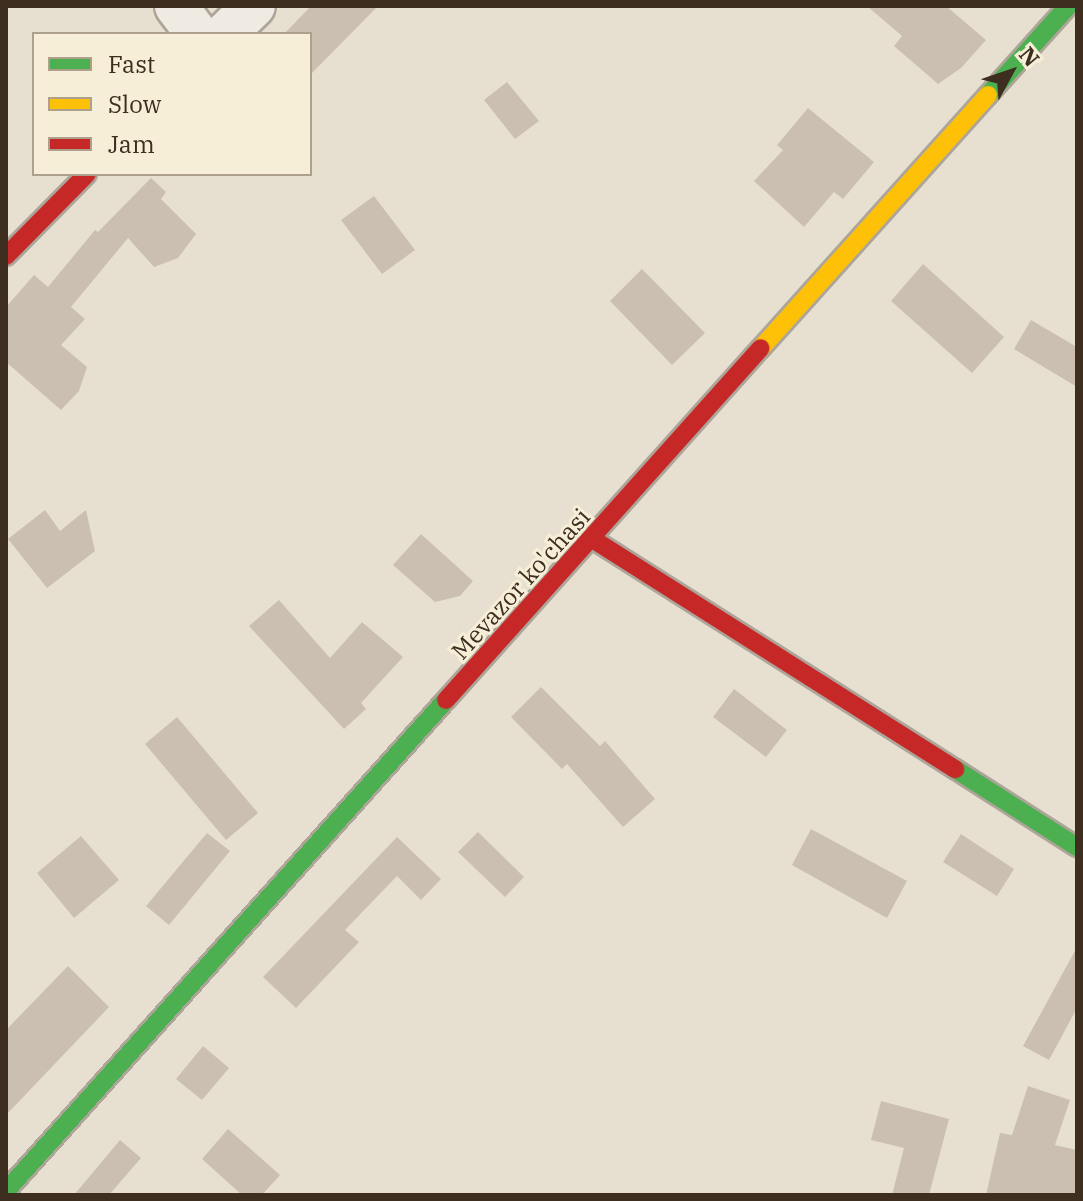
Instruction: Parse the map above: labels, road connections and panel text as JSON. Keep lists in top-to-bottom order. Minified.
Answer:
{"streets":{"street":["Mevazor ko'chasi"]},"legend":["Fast","Slow","Jam"],"north":"top right"}
